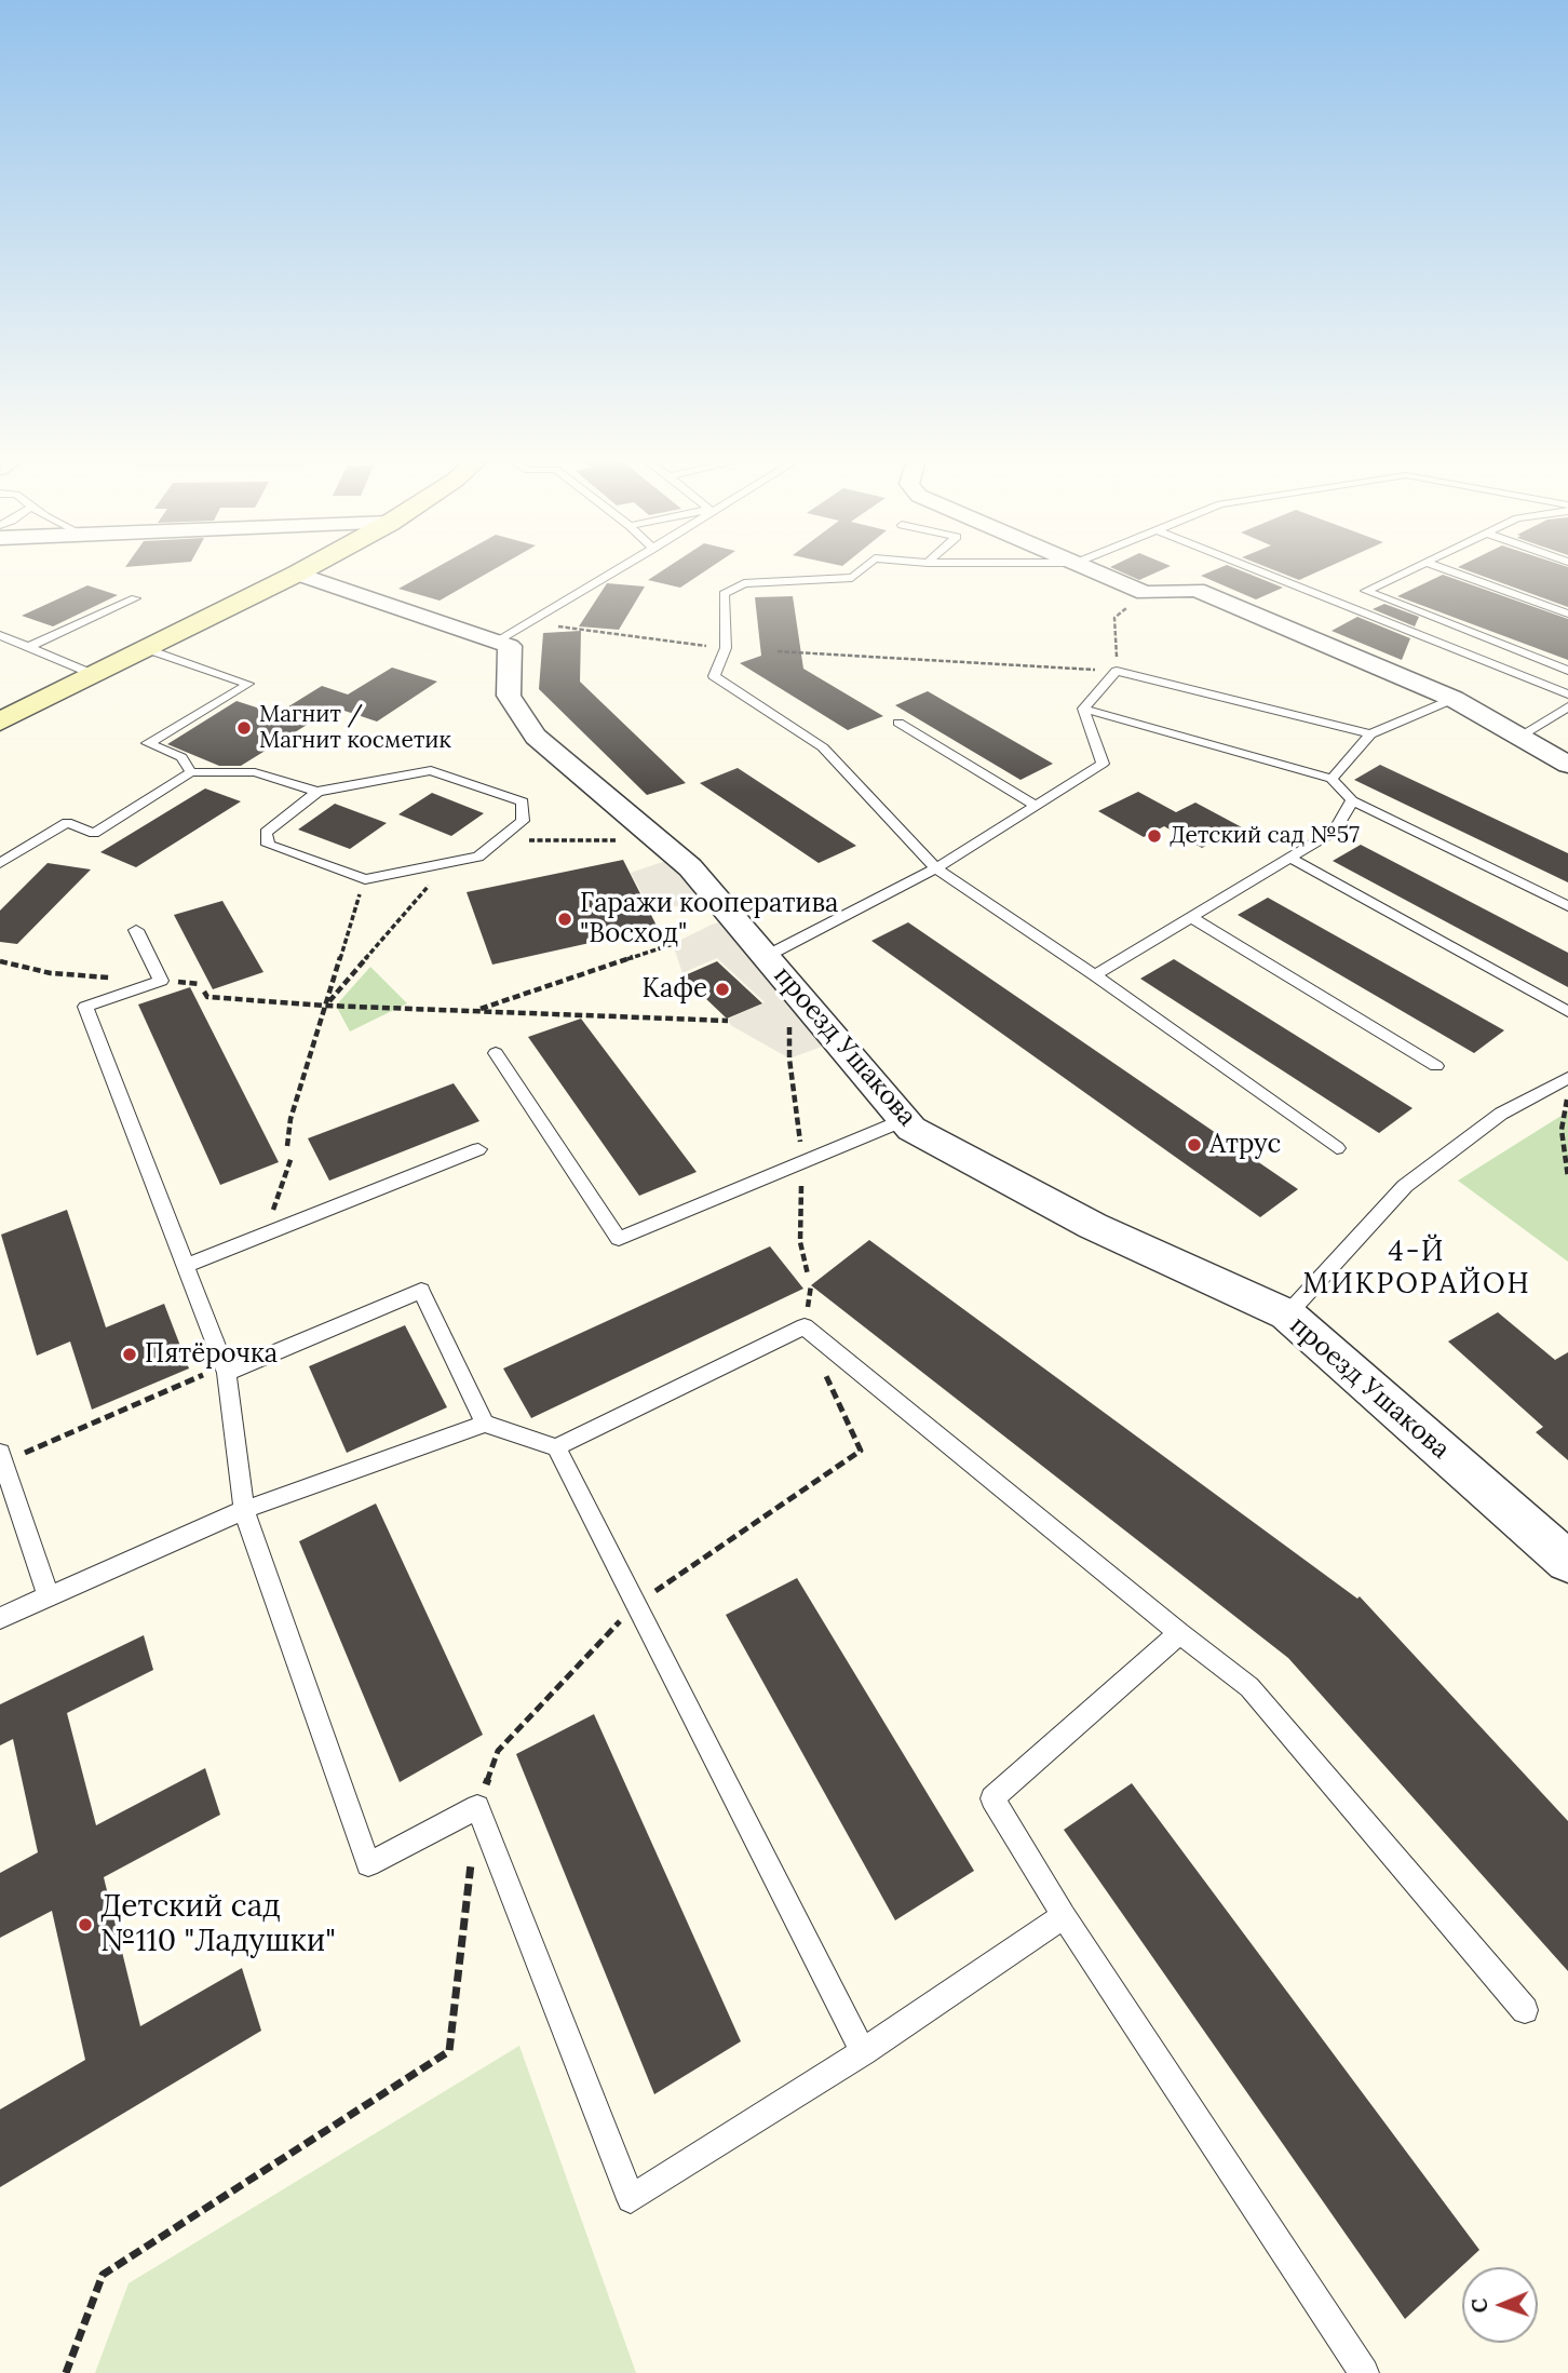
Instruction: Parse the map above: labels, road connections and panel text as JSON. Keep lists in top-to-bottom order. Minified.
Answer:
{"streets":{"street":["проезд Ушакова"]},"districts":["4-Й МИКРОРАЙОН"],"places":["Магнит / Магнит косметик","Детский сад №57","Гаражи кооператива \"Восход\"","Кафе","Атрус","Пятёрочка","Детский сад №110 \"Ладушки\""],"north":"left"}
